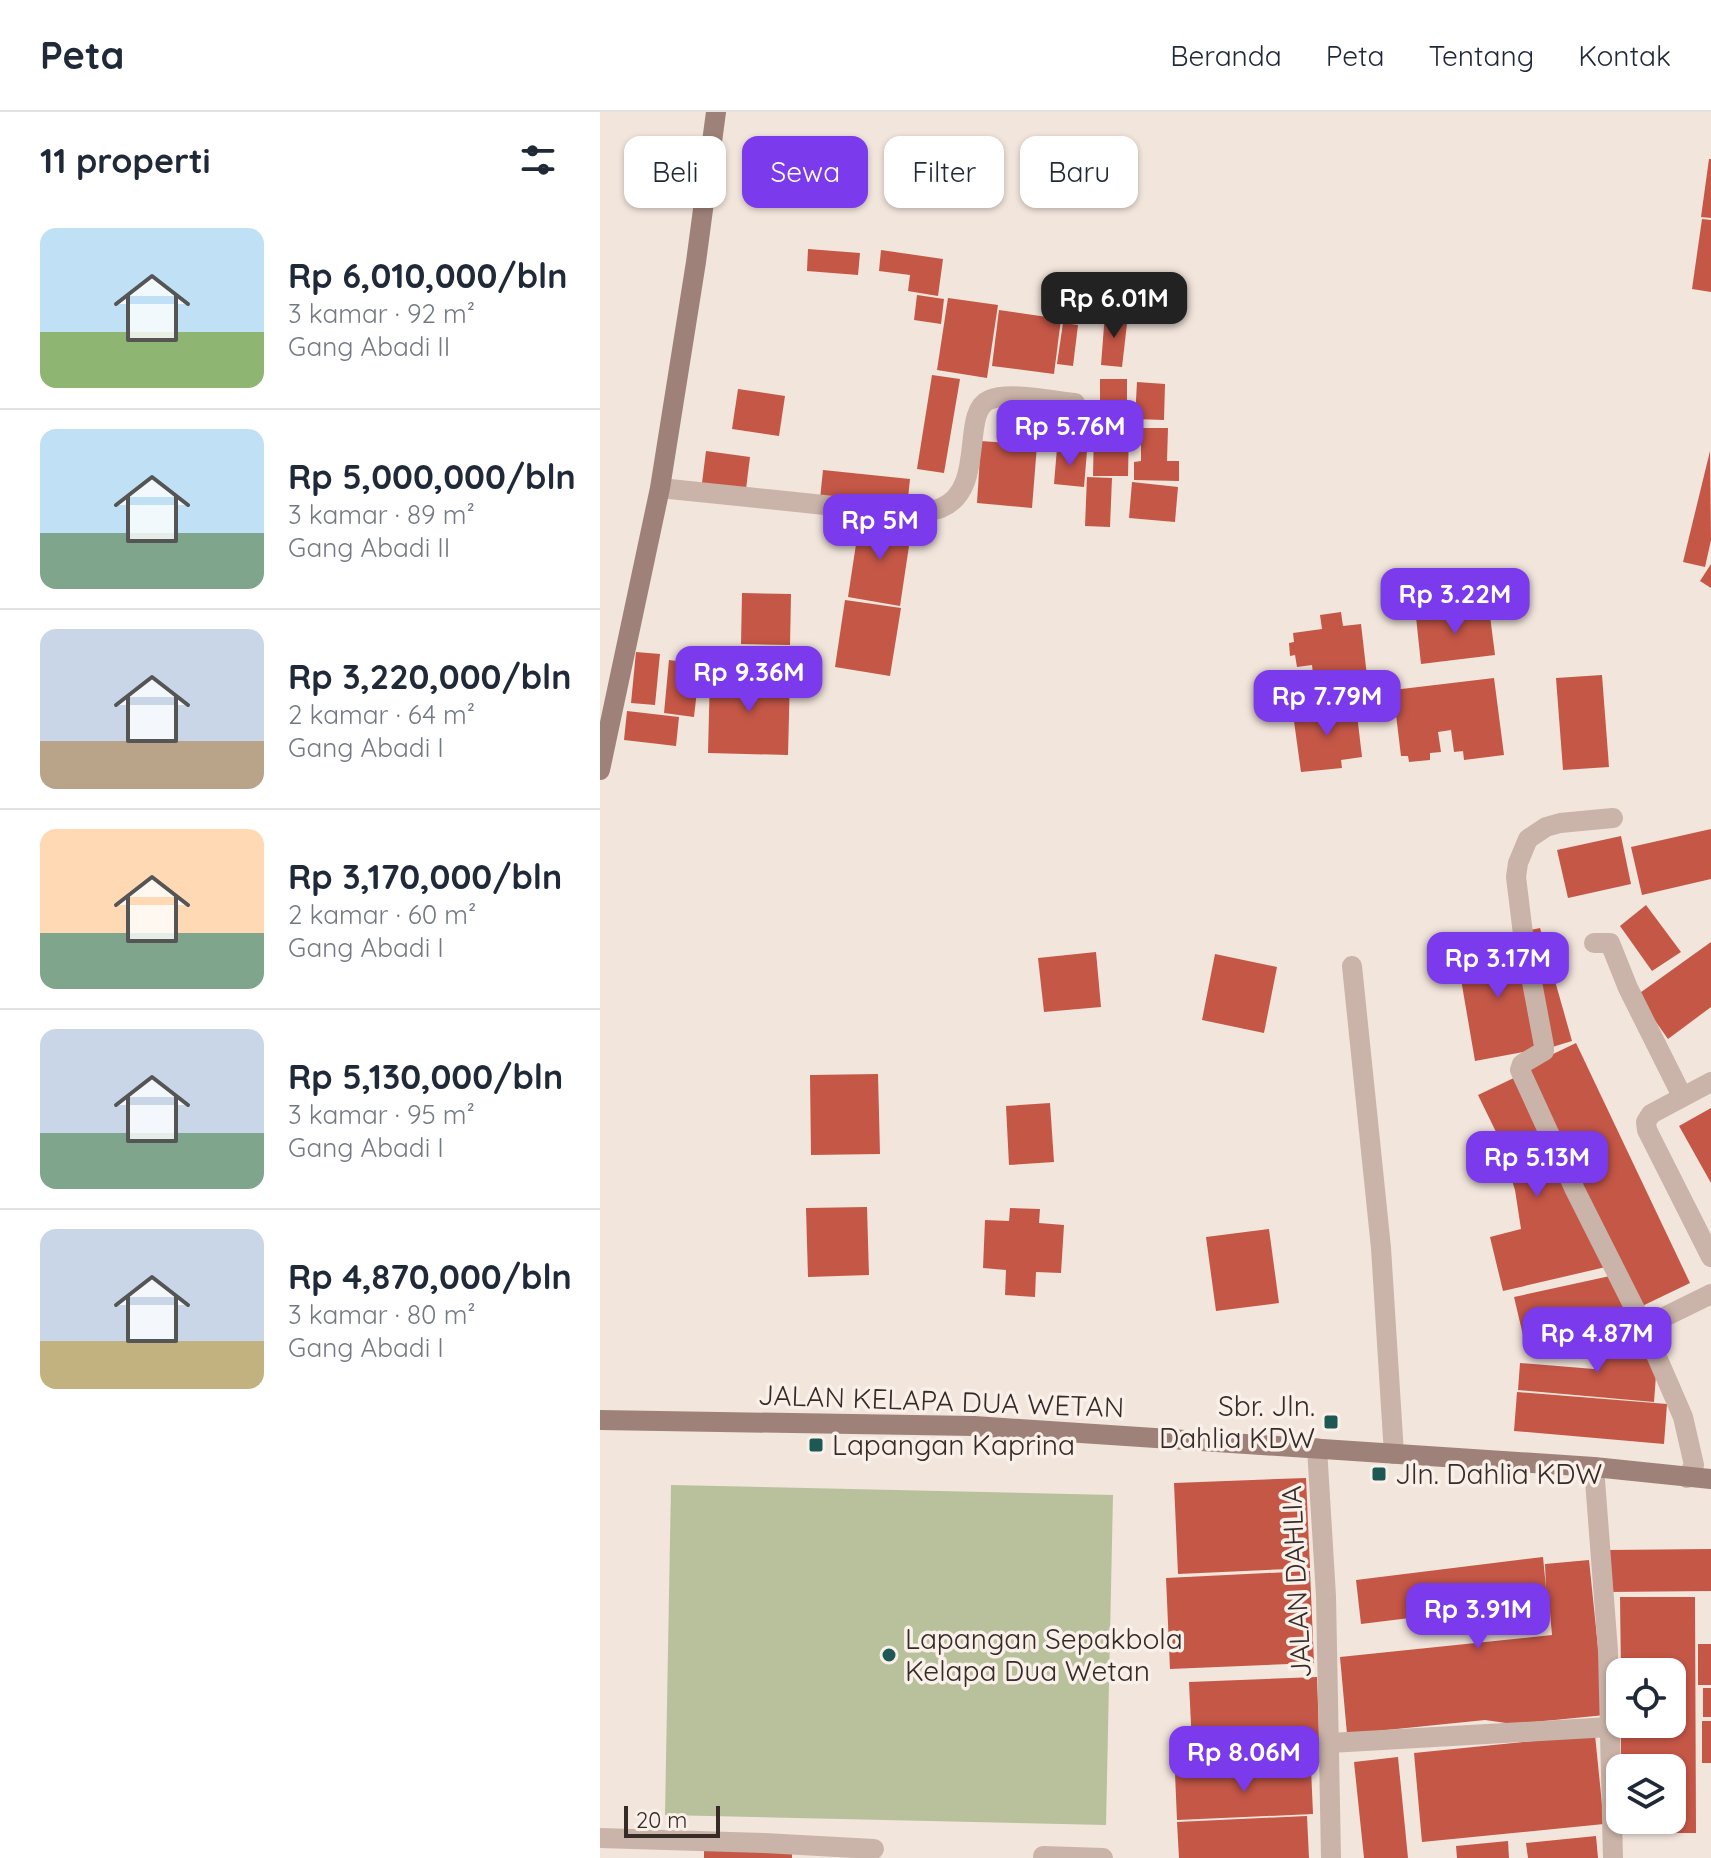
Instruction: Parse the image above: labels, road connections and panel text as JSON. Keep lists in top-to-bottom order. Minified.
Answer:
{"streets":{"street":["JALAN KELAPA DUA WETAN","JALAN DAHLIA"]},"crossings":[["JALAN KELAPA DUA WETAN","JALAN DAHLIA"]],"places":{"transit":["Sbr. Jln. Dahlia KDW","Lapangan Kaprina","Jln. Dahlia KDW"],"other":["Lapangan Sepakbola Kelapa Dua Wetan"]},"scale_bar":"20 m","page":{"header":"Peta","nav":["Beranda","Peta","Tentang","Kontak"],"heading":"11 properti","chip":["Beli","Sewa","Filter","Baru"],"list":[{"name":"Rp 6,010,000/bln","note":"3 kamar · 92 m² · Gang Abadi II"},{"name":"Rp 5,000,000/bln","note":"3 kamar · 89 m² · Gang Abadi II"},{"name":"Rp 3,220,000/bln","note":"2 kamar · 64 m² · Gang Abadi I"},{"name":"Rp 3,170,000/bln","note":"2 kamar · 60 m² · Gang Abadi I"},{"name":"Rp 5,130,000/bln","note":"3 kamar · 95 m² · Gang Abadi I"},{"name":"Rp 4,870,000/bln","note":"3 kamar · 80 m² · Gang Abadi I"}],"price":["Rp 6.01M","Rp 5.76M","Rp 5M","Rp 3.22M","Rp 9.36M","Rp 7.79M","Rp 3.17M","Rp 5.13M","Rp 4.87M","Rp 3.91M","Rp 8.06M"],"scale":"20 m"}}
